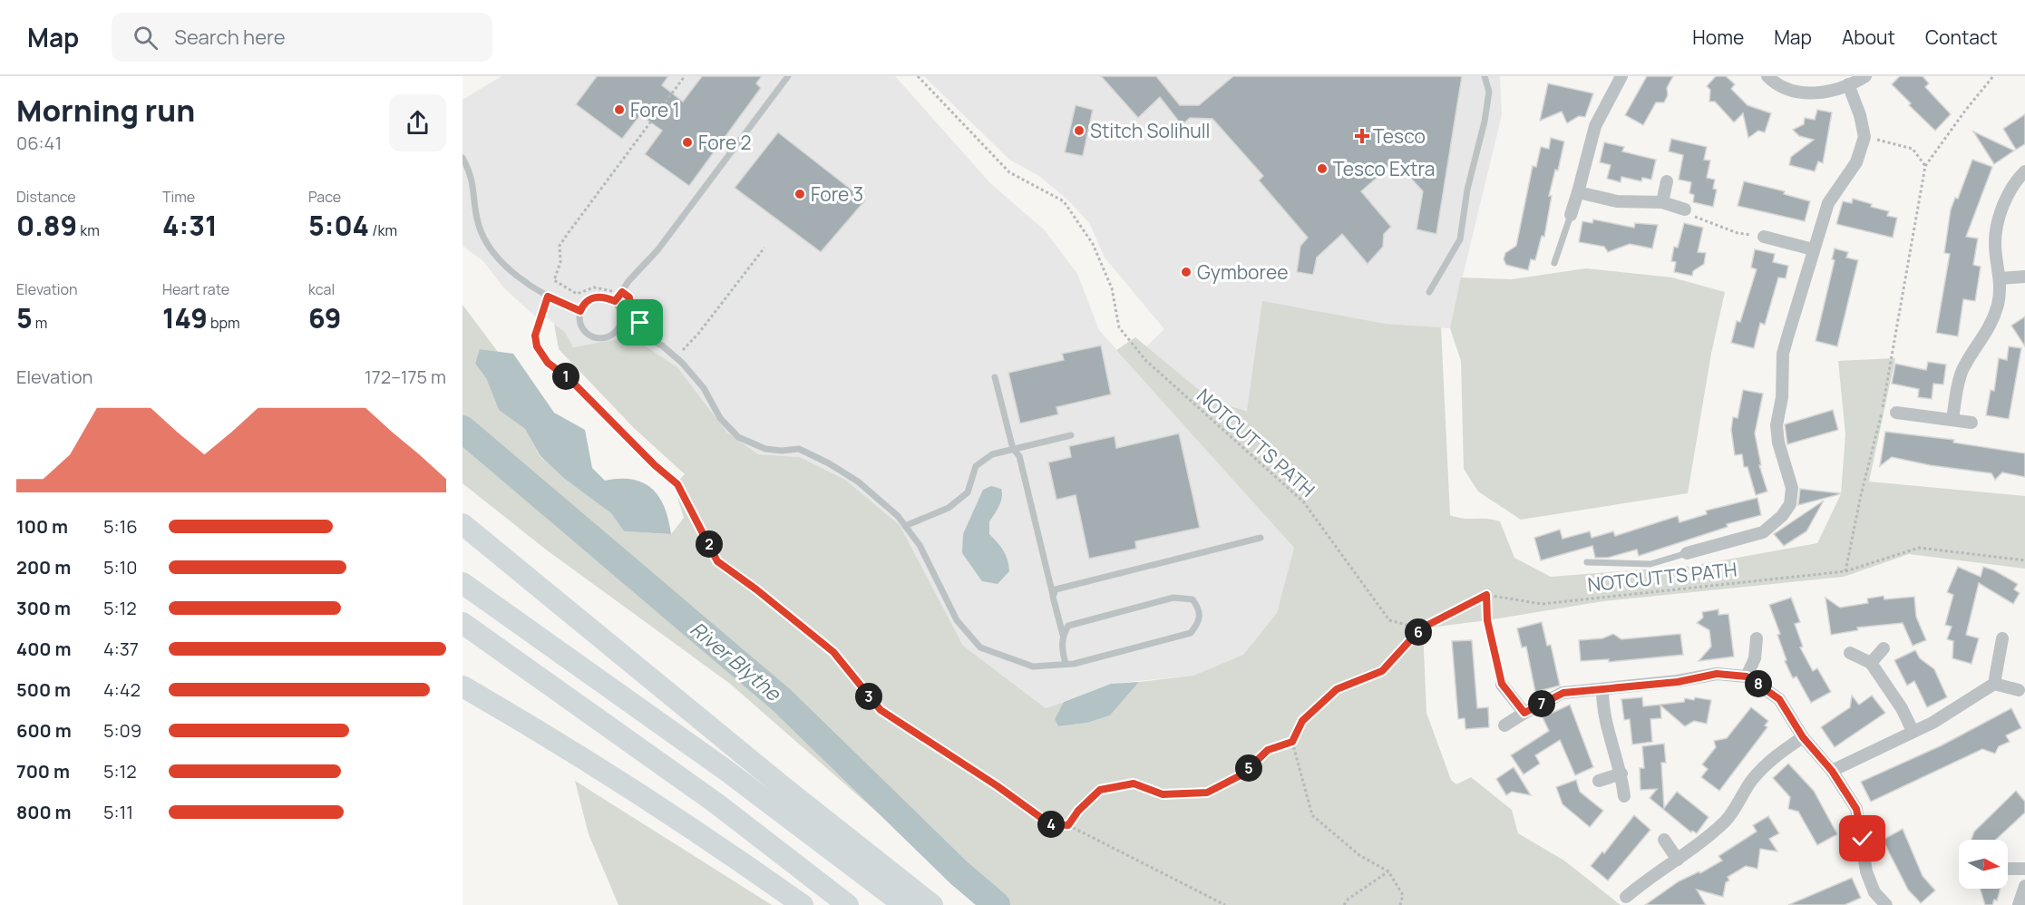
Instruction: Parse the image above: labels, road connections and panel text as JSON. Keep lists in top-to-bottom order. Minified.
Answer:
{"streets":{"path":["NOTCUTTS PATH"]},"water":["River Blythe"],"places":{"other":["Fore 1","Stitch Solihull","Fore 2","Tesco Extra","Fore 3","Gymboree"],"health":["Tesco"]},"north":"right","page":{"header":"Map","search":"Search here","nav":["Home","Map","About","Contact"],"heading":["Morning run","06:41"],"stats":[["Distance","0.89 km"],["Time","4:31"],["Pace","5:04 /km"],["Elevation","5 m"],["Heart rate","149 bpm"],["kcal","69"]],"chart":["Elevation","172–175 m"],"pins":["1","2","6","8","3","7","5","4"],"list":[{"name":"100 m","note":"5:16"},{"name":"200 m","note":"5:10"},{"name":"300 m","note":"5:12"},{"name":"400 m","note":"4:37"},{"name":"500 m","note":"4:42"},{"name":"600 m","note":"5:09"},{"name":"700 m","note":"5:12"},{"name":"800 m","note":"5:11"}]}}
